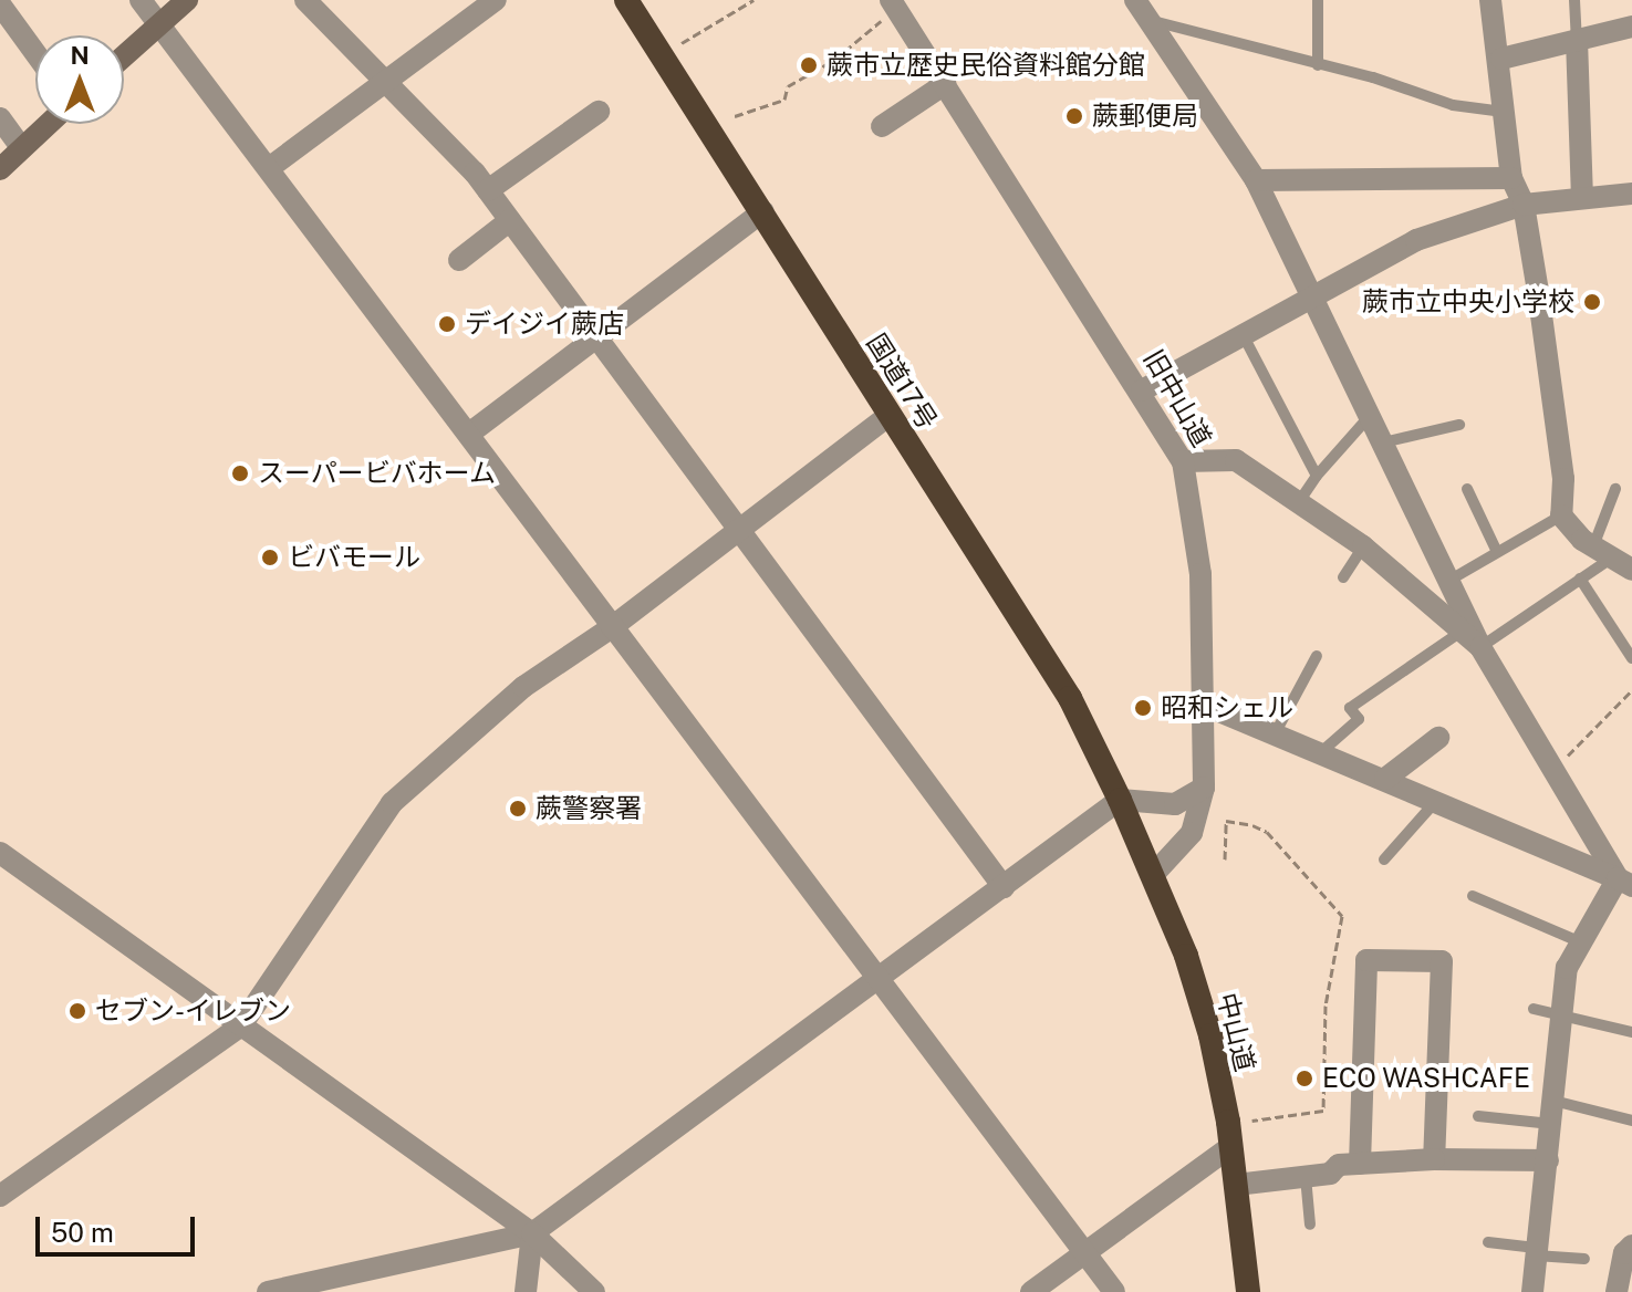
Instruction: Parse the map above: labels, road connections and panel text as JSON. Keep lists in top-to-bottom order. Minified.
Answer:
{"streets":{"highway":["国道17号","中山道"],"street":["旧中山道"]},"crossings":[["国道17号","中山道"],["旧中山道","中山道"]],"places":["蕨市立歴史民俗資料館分館","蕨郵便局","蕨市立中央小学校","デイジイ蕨店","スーパービバホーム","ビバモール","昭和シェル","蕨警察署","セブン-イレブン","ECO WASHCAFE"],"scale_bar":"50 m","north":"top"}
